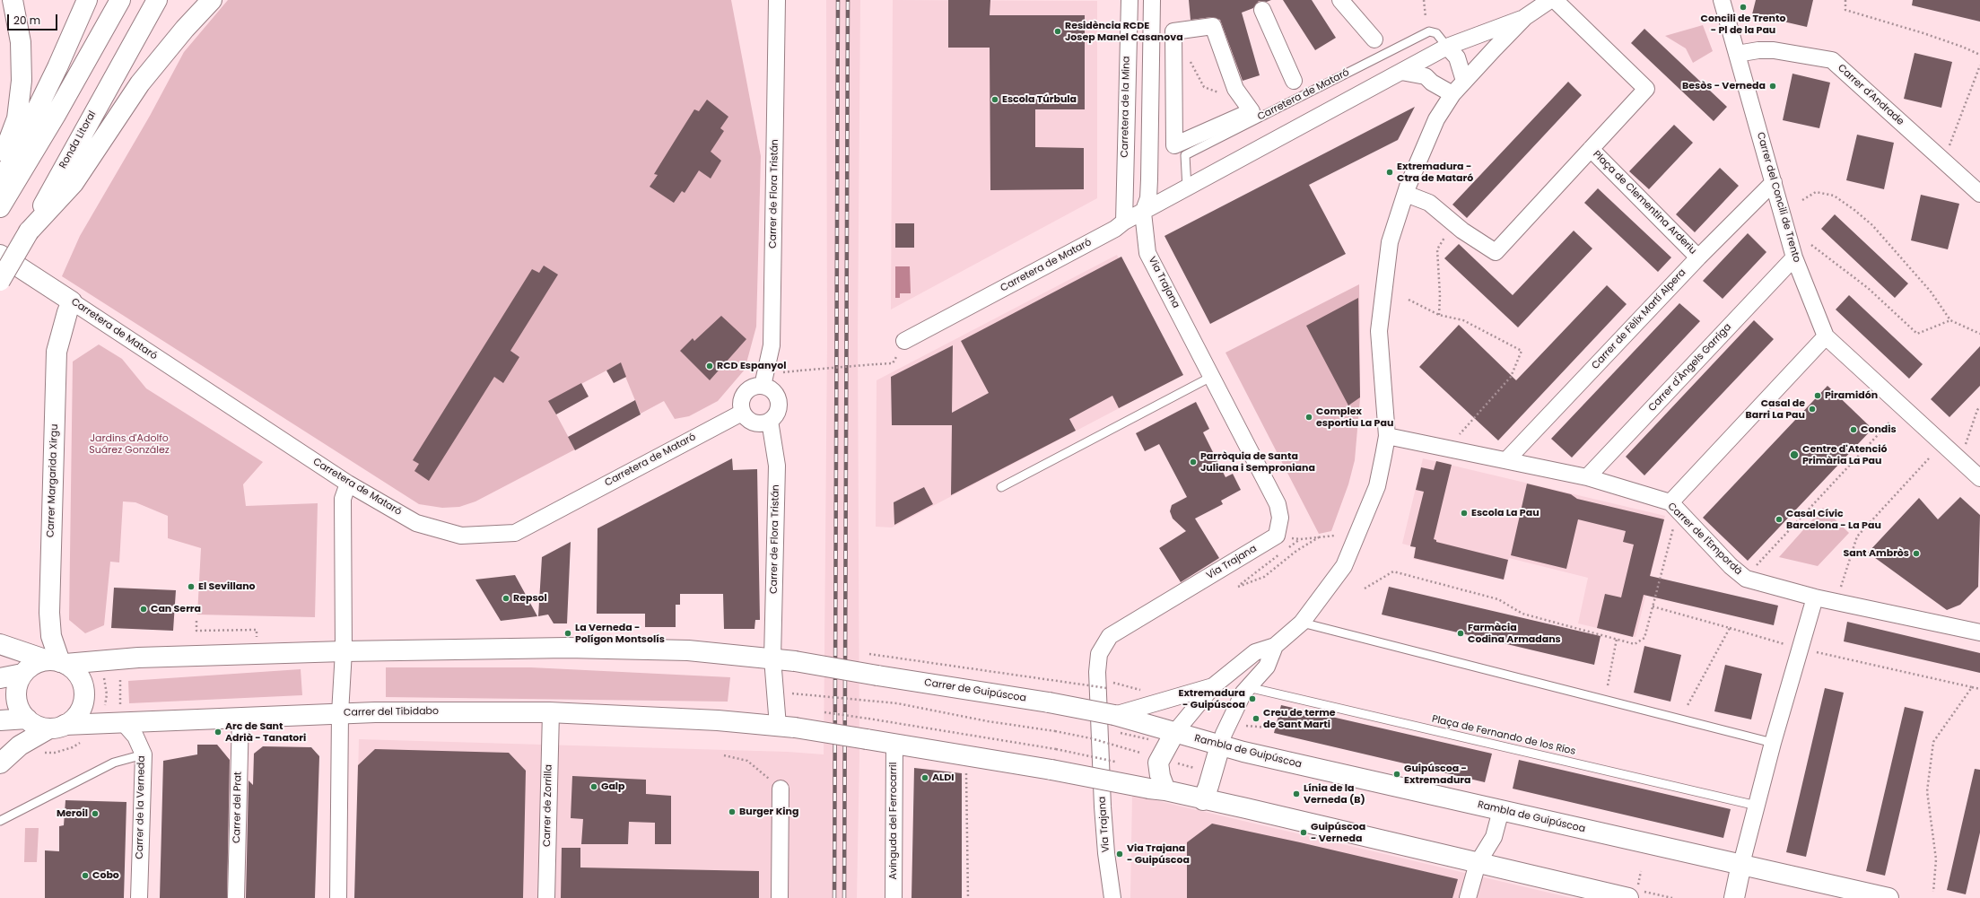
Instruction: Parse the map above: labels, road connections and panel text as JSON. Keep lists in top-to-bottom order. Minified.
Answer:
{"streets":{"main road":["Carretera de Mataró","Ronda Litoral","Carrer Margarida Xirgu","Carrer de Guipúscoa","Carrer del Tibidabo","Rambla de Guipúscoa"],"street":["Carrer d'Andrade","Carretera de la Mina","Carrer de Flora Tristán","Carrer del Concili de Trento","Plaça de Clementina Arderiu","Via Trajana","Carrer de Fèlix Martí Alpera","Carrer d'Àngels Garriga","Carrer de l'Empordà","Carrer de Zorrilla","Carrer de la Verneda","Carrer del Prat","Avinguda del Ferrocarril"],"lane":["Plaça de Fernando de los Ríos"]},"crossings":[["Carretera de Mataró","Carretera de la Mina"],["Carretera de Mataró","Carrer de Flora Tristán"],["Carretera de Mataró","Via Trajana"],["Carretera de Mataró","Carrer Margarida Xirgu"],["Carrer d'Andrade","Carrer del Concili de Trento"],["Carrer de Flora Tristán","Carrer de Guipúscoa"],["Carrer del Concili de Trento","Carrer de Fèlix Martí Alpera"],["Carrer del Concili de Trento","Carrer d'Àngels Garriga"],["Plaça de Clementina Arderiu","Carrer de Fèlix Martí Alpera"],["Carrer de Fèlix Martí Alpera","Carrer de l'Empordà"],["Carrer d'Àngels Garriga","Carrer de l'Empordà"],["Carrer Margarida Xirgu","Carrer del Tibidabo"],["Carrer de Guipúscoa","Rambla de Guipúscoa"],["Carrer del Tibidabo","Carrer de Zorrilla"],["Carrer del Tibidabo","Carrer de la Verneda"],["Carrer del Tibidabo","Carrer del Prat"]],"parks":["Jardins d'Adolfo Suárez González"],"places":["Concili de Trento - Pl de la Pau","Residència RCDE Josep Manel Casanova","Besòs - Verneda","Escola Túrbula","Extremadura - Ctra de Mataró","RCD Espanyol","Piramidón","Casal de Barri La Pau","Complex esportiu La Pau","Condis","Centre d'Atenció Primària La Pau","Parròquia de Santa Juliana i Semproniana","Escola La Pau","Casal Cívic Barcelona - La Pau","Sant Ambròs","El Sevillano","Repsol","Can Serra","La Verneda - Polígon Montsolís","Farmàcia Codina Armadans","Extremadura - Guipúscoa","Creu de terme de Sant Marti","Arc de Sant Adrià - Tanatori","Guipúscoa - Extremadura","ALDI","Galp","Línia de la Verneda (B)","Burger King","Meroil","Guipúscoa - Verneda","Via Trajana - Guipúscoa","Cobo"],"scale_bar":"20 m"}
